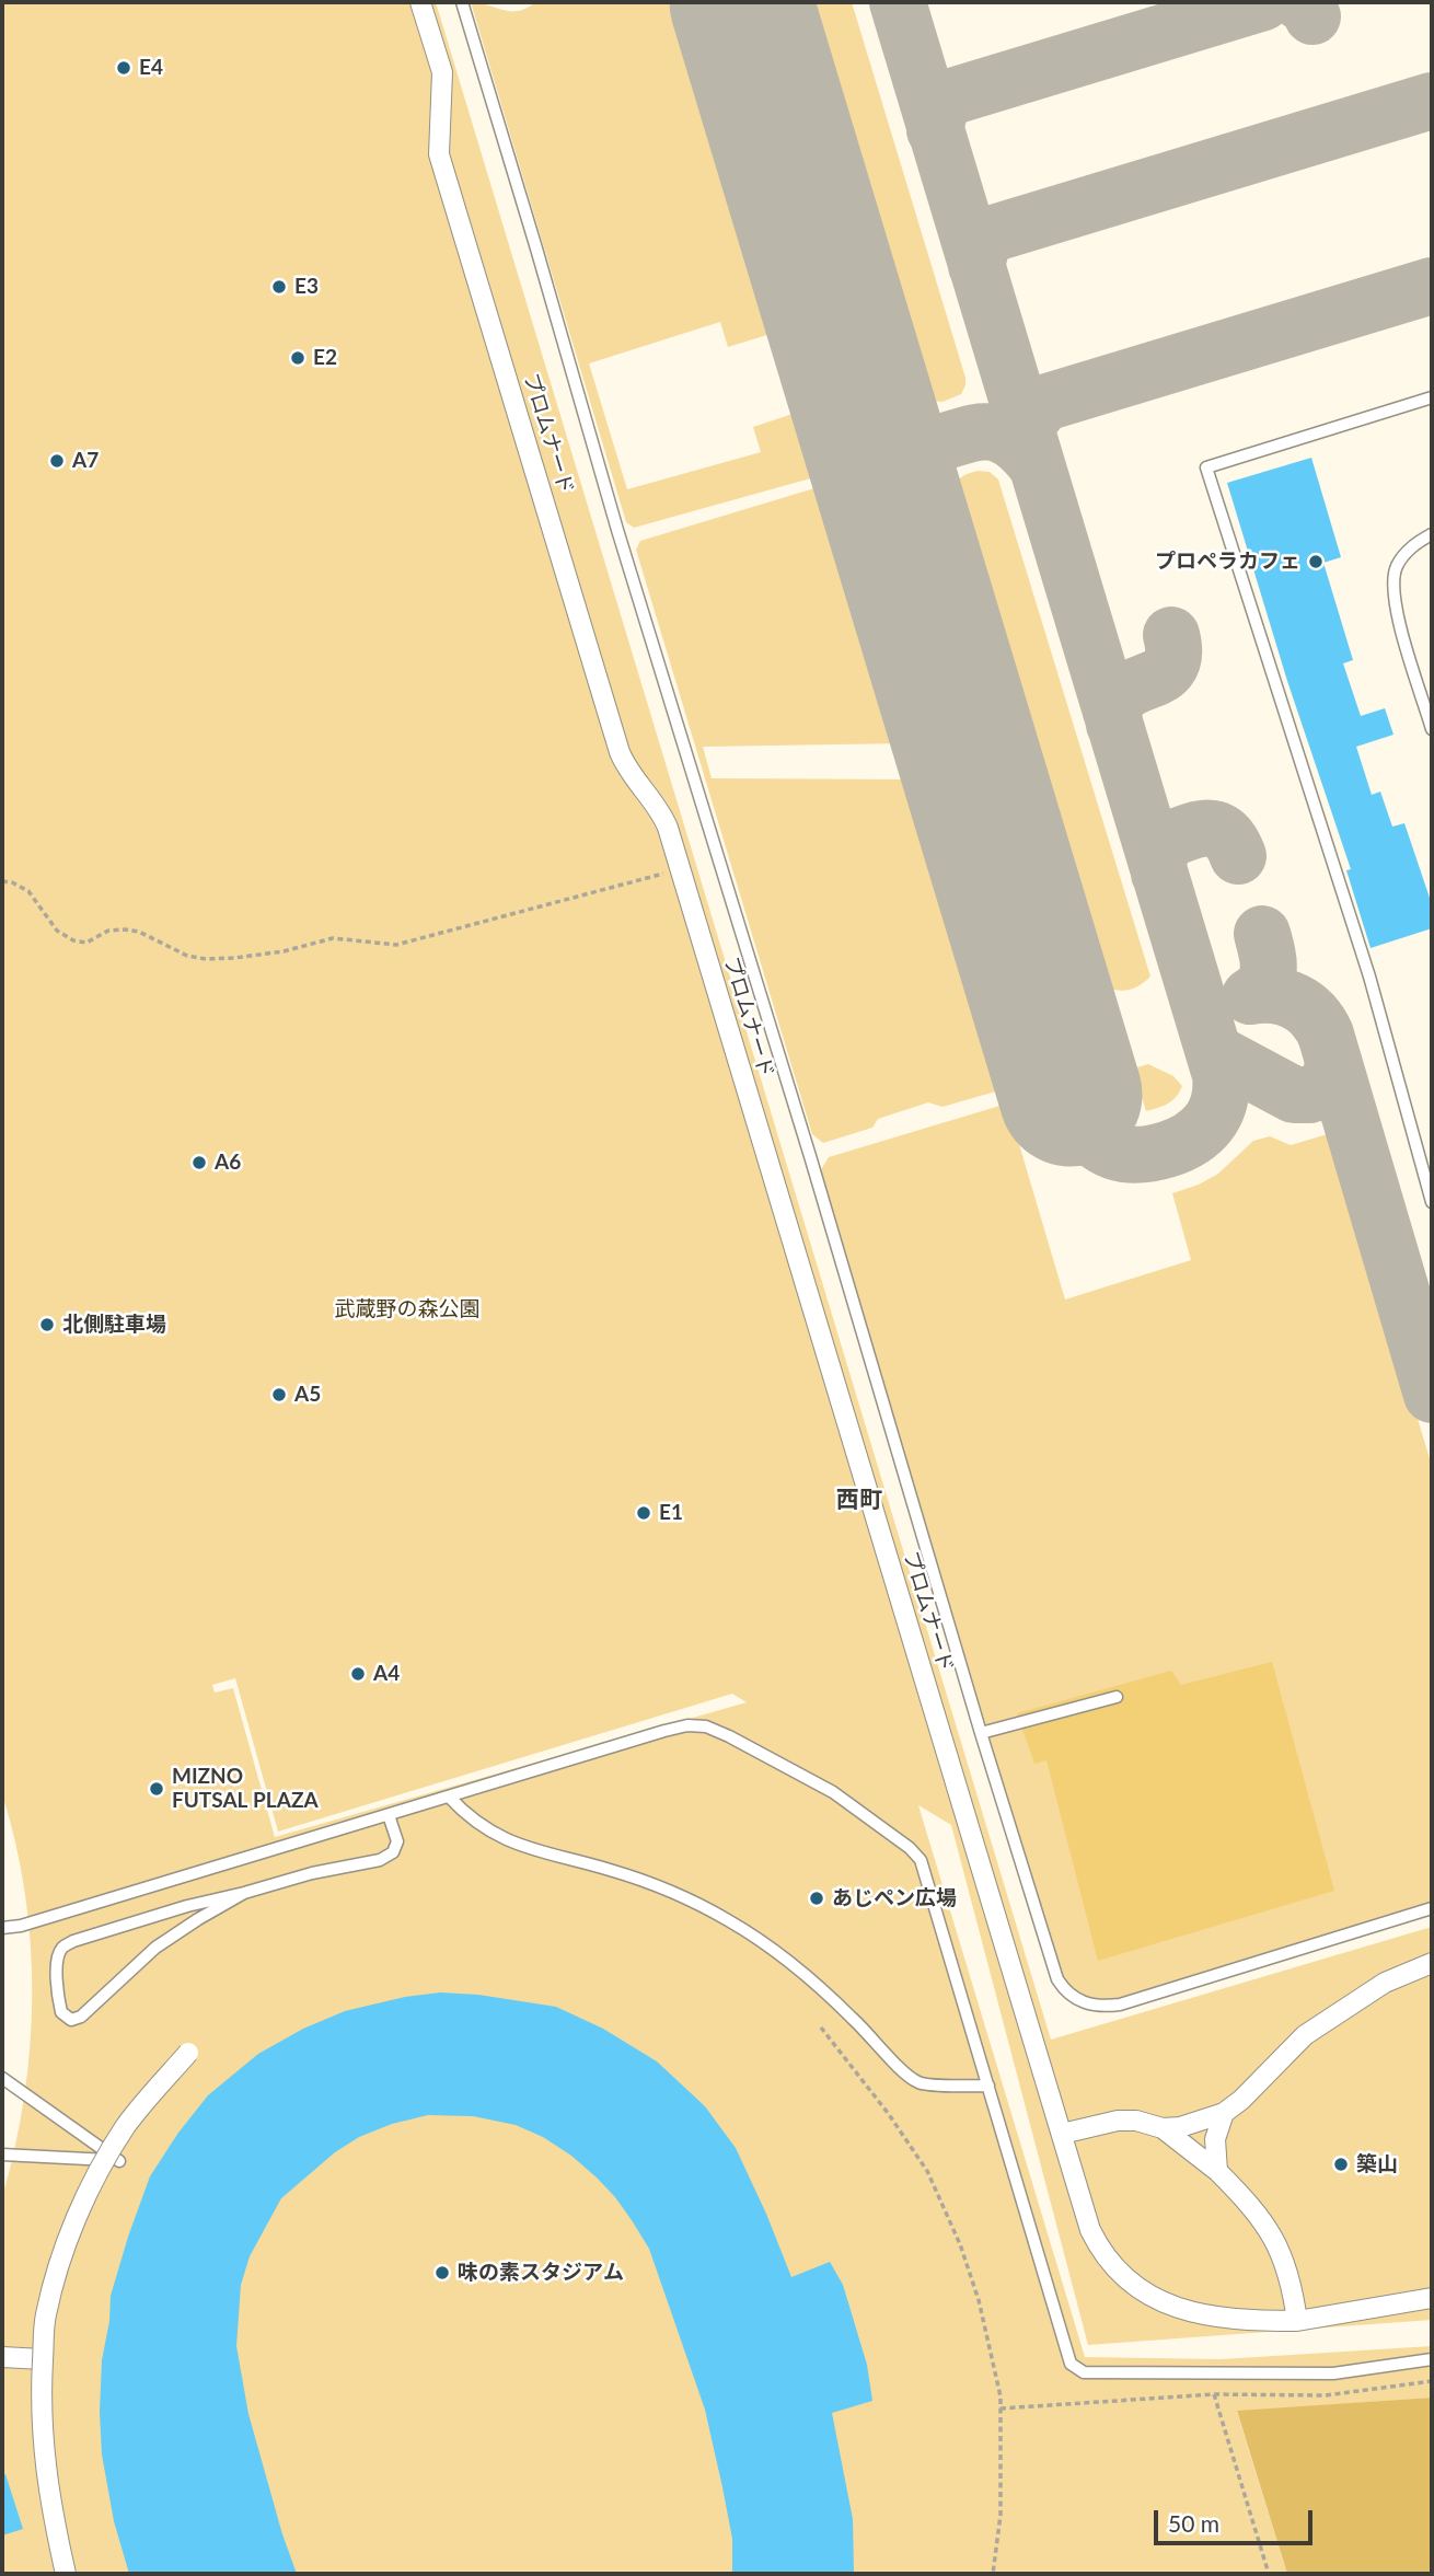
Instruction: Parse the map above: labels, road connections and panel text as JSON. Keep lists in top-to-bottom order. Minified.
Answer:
{"streets":{"street":["プロムナード"]},"districts":["西町"],"parks":["武蔵野の森公園"],"places":["E4","E3","E2","A7","プロペラカフェ","A6","北側駐車場","A5","E1","A4","MIZNO FUTSAL PLAZA","あじペン広場","築山","味の素スタジアム"],"scale_bar":"50 m"}
